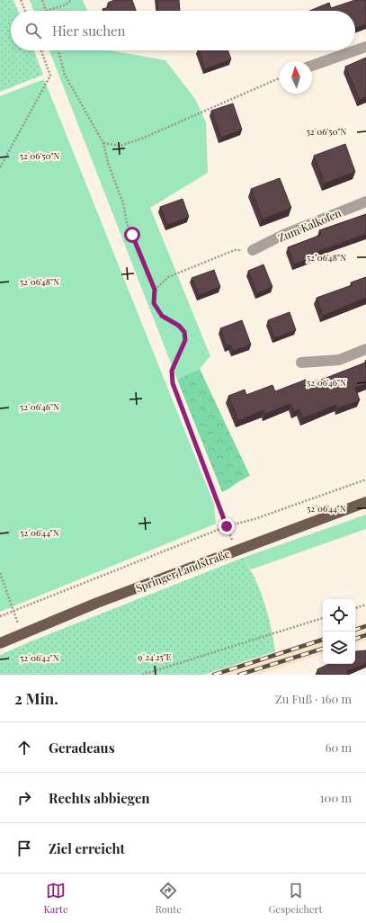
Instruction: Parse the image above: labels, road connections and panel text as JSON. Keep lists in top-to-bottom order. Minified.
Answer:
{"streets":{"main road":["Springer Landstraße"],"street":["Zum Kalkofen"]},"north":"top","page":{"search":"Hier suchen","heading":["2 Min.","Zu Fuß · 160 m"],"list":[["Geradeaus","60 m"],["Rechts abbiegen","100 m"],"Ziel erreicht"],"nav":["Karte","Route","Gespeichert"]},"coordinates":["52°06'50\"N","52°06'48\"N","52°06'46\"N","52°06'44\"N","9°24'25\"E","52°06'42\"N"]}
